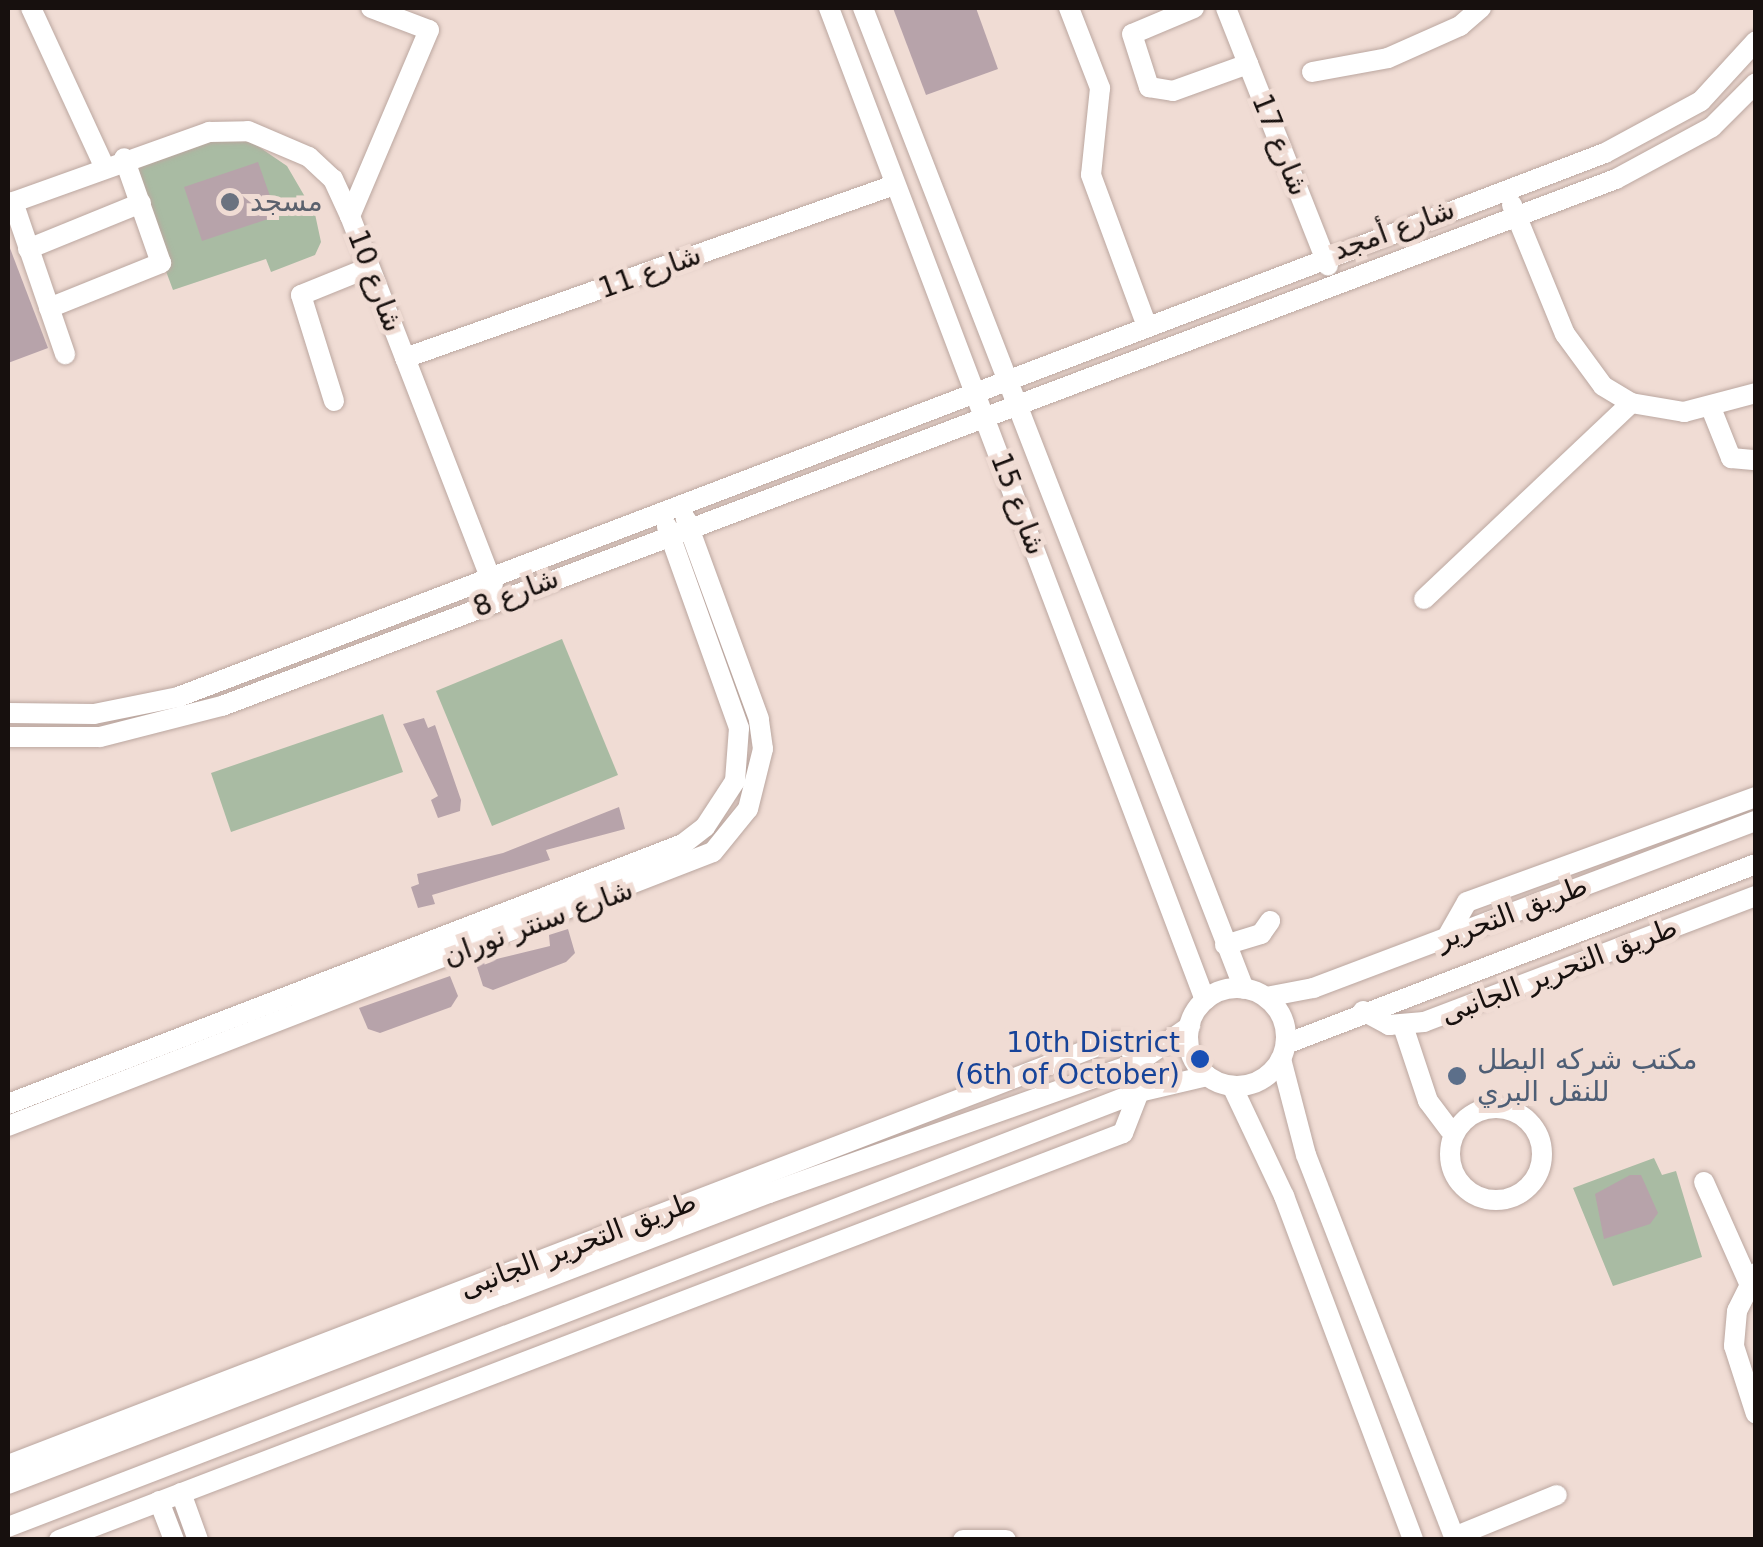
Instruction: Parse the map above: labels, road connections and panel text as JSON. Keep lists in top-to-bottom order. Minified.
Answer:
{"streets":{"street":["شارع 17","شارع أمجد","شارع 11","شارع 10","شارع 15","شارع 8","طريق التحرير","شارع سنتر نوران","طريق التحرير الجانبى"]},"crossings":[["شارع 17","شارع أمجد"],["شارع أمجد","شارع 15"],["شارع أمجد","شارع 8"],["شارع 11","شارع 10"],["شارع 11","شارع 15"],["شارع 10","شارع 8"],["شارع 15","شارع 8"],["شارع 15","طريق التحرير"],["شارع 8","شارع سنتر نوران"],["طريق التحرير","طريق التحرير الجانبى"]],"places":["مسجد","10th District (6th of October)","مكتب شركه البطل للنقل البري"]}
